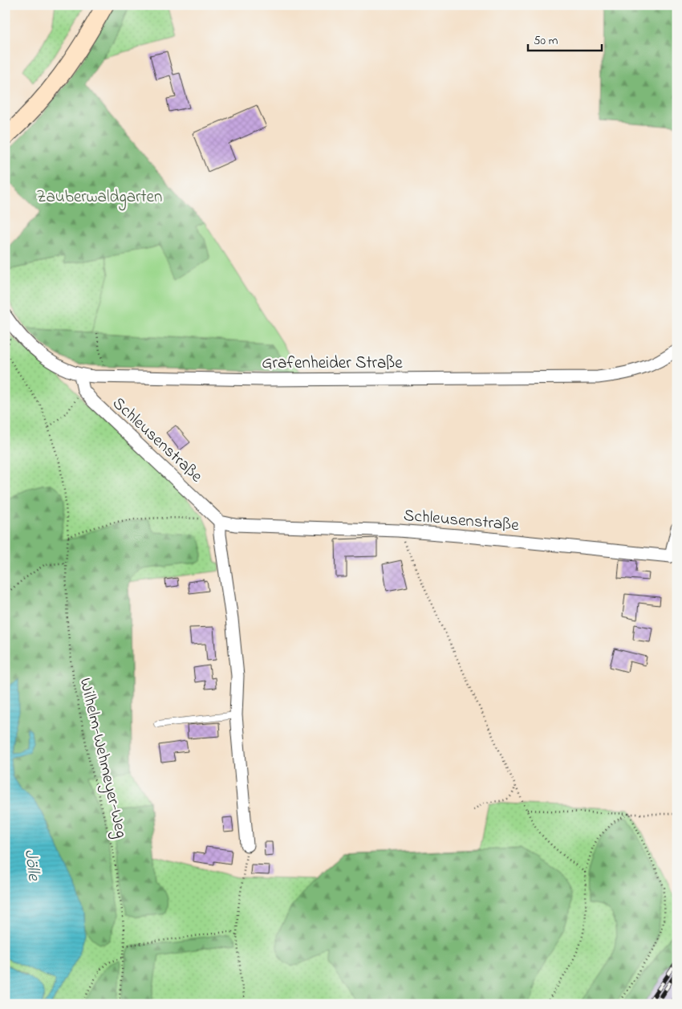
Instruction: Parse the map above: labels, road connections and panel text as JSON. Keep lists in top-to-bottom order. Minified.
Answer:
{"streets":{"street":["Grafenheider Straße","Schleusenstraße"],"path":["Wilhelm-Wehmeyer-Weg"]},"crossings":[["Grafenheider Straße","Schleusenstraße"],["Grafenheider Straße","Wilhelm-Wehmeyer-Weg"]],"water":["Jölle"],"parks":["Zauberwaldgarten"],"scale_bar":"50 m"}
